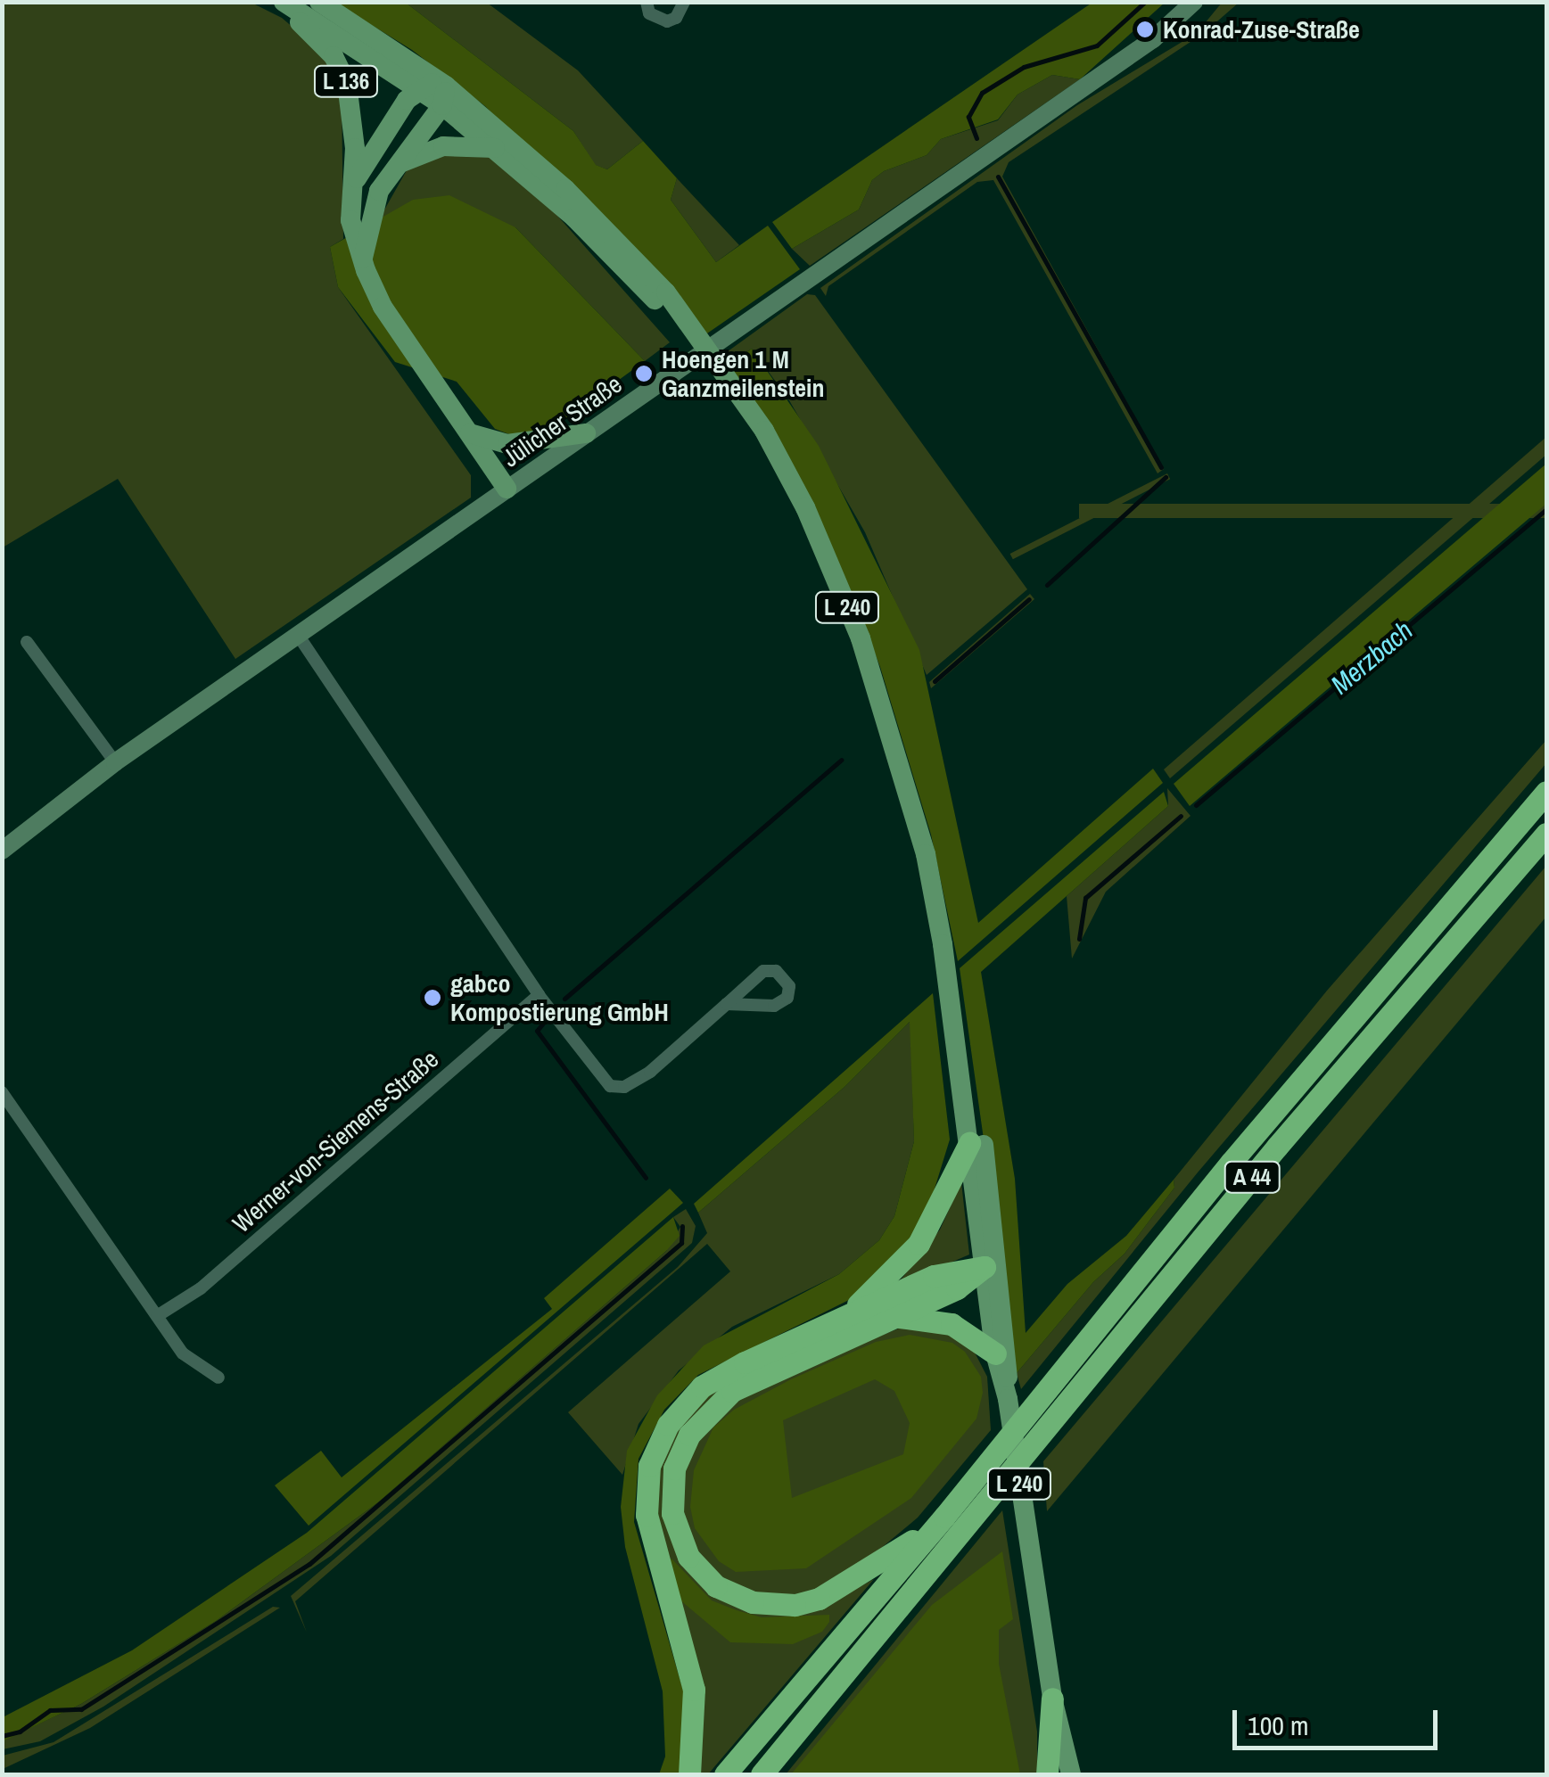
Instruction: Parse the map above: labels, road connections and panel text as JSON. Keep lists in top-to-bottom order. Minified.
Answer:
{"streets":{"highway":["A 44"],"main road":["L 136","Jülicher Straße","L 240"],"street":["Werner-von-Siemens-Straße"]},"crossings":[["L 136","Jülicher Straße"],["L 136","L 240"]],"water":["Merzbach"],"places":["Konrad-Zuse-Straße","Hoengen 1 M Ganzmeilenstein","gabco Kompostierung GmbH"],"scale_bar":"100 m"}
